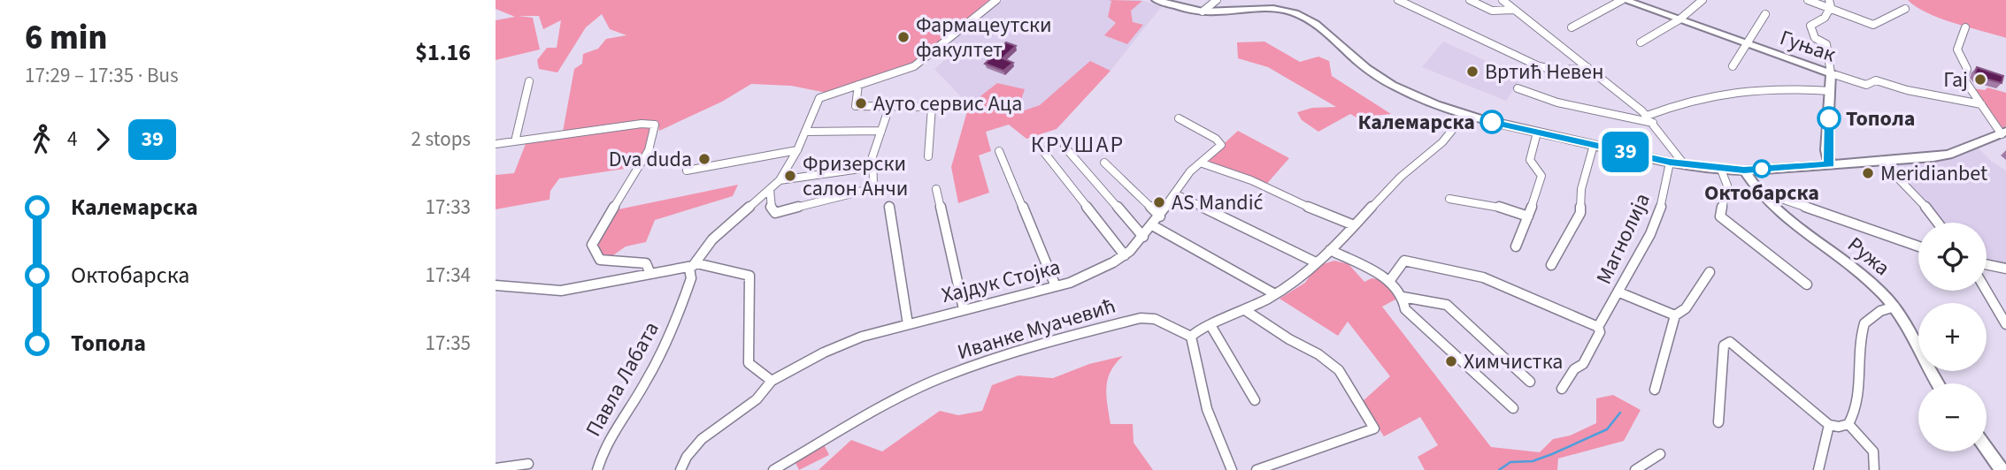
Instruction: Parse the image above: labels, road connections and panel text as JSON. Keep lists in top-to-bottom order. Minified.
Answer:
{"streets":{"street":["Гуњак","Магнолија","Ружа","Хајдук Стојка","Иванке Муачевић","Павла Лабата"]},"districts":["КРУШАР"],"places":["Фармацеутски факултет","Вртић Невен","Гај","Ауто сервис Аца","Топола","Калемарска","Dva duda","Октобарска","Meridianbet","Фризерски салон Анчи","AS Mandić","Химчистка"],"lines":["bus line 39"],"page":{"heading":["6 min","17:29 – 17:35 · Bus","$1.16"],"on_map":"39","legs":["4","39","2 stops"],"list":[{"name":"Калемарска","value":"17:33"},{"name":"Октобарска","value":"17:34"},{"name":"Топола","value":"17:35"}],"map_buttons":["+","−"]}}
